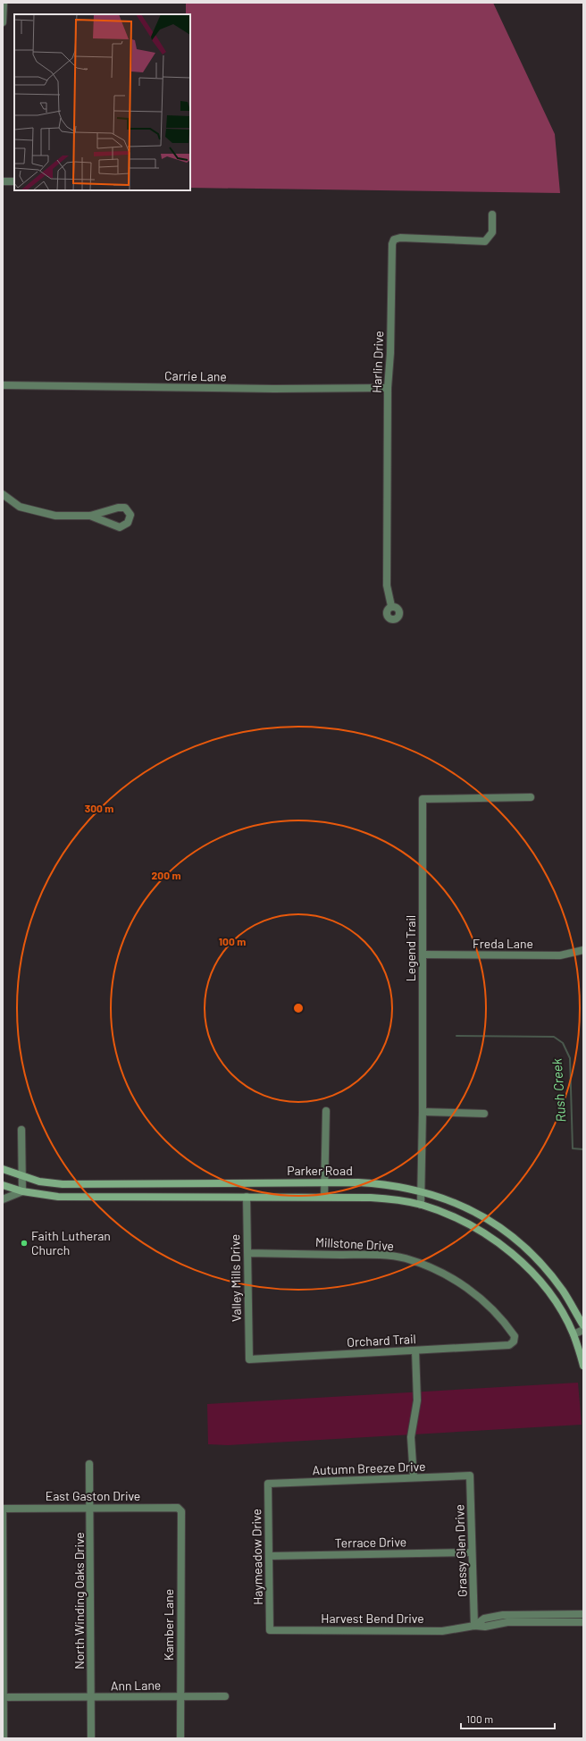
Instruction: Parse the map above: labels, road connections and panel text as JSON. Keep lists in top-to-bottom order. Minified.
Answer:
{"streets":{"main road":["Parker Road"],"street":["Harlin Drive","Carrie Lane","Freda Lane","Legend Trail","Millstone Drive","Valley Mills Drive","Orchard Trail","Autumn Breeze Drive","East Gaston Drive","Terrace Drive","Grassy Glen Drive","Haymeadow Drive","North Winding Oaks Drive","Harvest Bend Drive","Kamber Lane","Ann Lane"]},"crossings":[["Harlin Drive","Carrie Lane"],["Freda Lane","Legend Trail"],["Legend Trail","Parker Road"],["Parker Road","Valley Mills Drive"],["Millstone Drive","Valley Mills Drive"],["Millstone Drive","Orchard Trail"],["Valley Mills Drive","Orchard Trail"],["Autumn Breeze Drive","Grassy Glen Drive"],["Autumn Breeze Drive","Haymeadow Drive"],["East Gaston Drive","North Winding Oaks Drive"],["East Gaston Drive","Kamber Lane"],["Terrace Drive","Grassy Glen Drive"],["Terrace Drive","Haymeadow Drive"],["Grassy Glen Drive","Harvest Bend Drive"],["Haymeadow Drive","Harvest Bend Drive"],["North Winding Oaks Drive","Ann Lane"],["Kamber Lane","Ann Lane"]],"water":["Rush Creek"],"places":["Faith Lutheran Church"],"scale_bar":"100 m","rings":["300 m","200 m","100 m"]}
